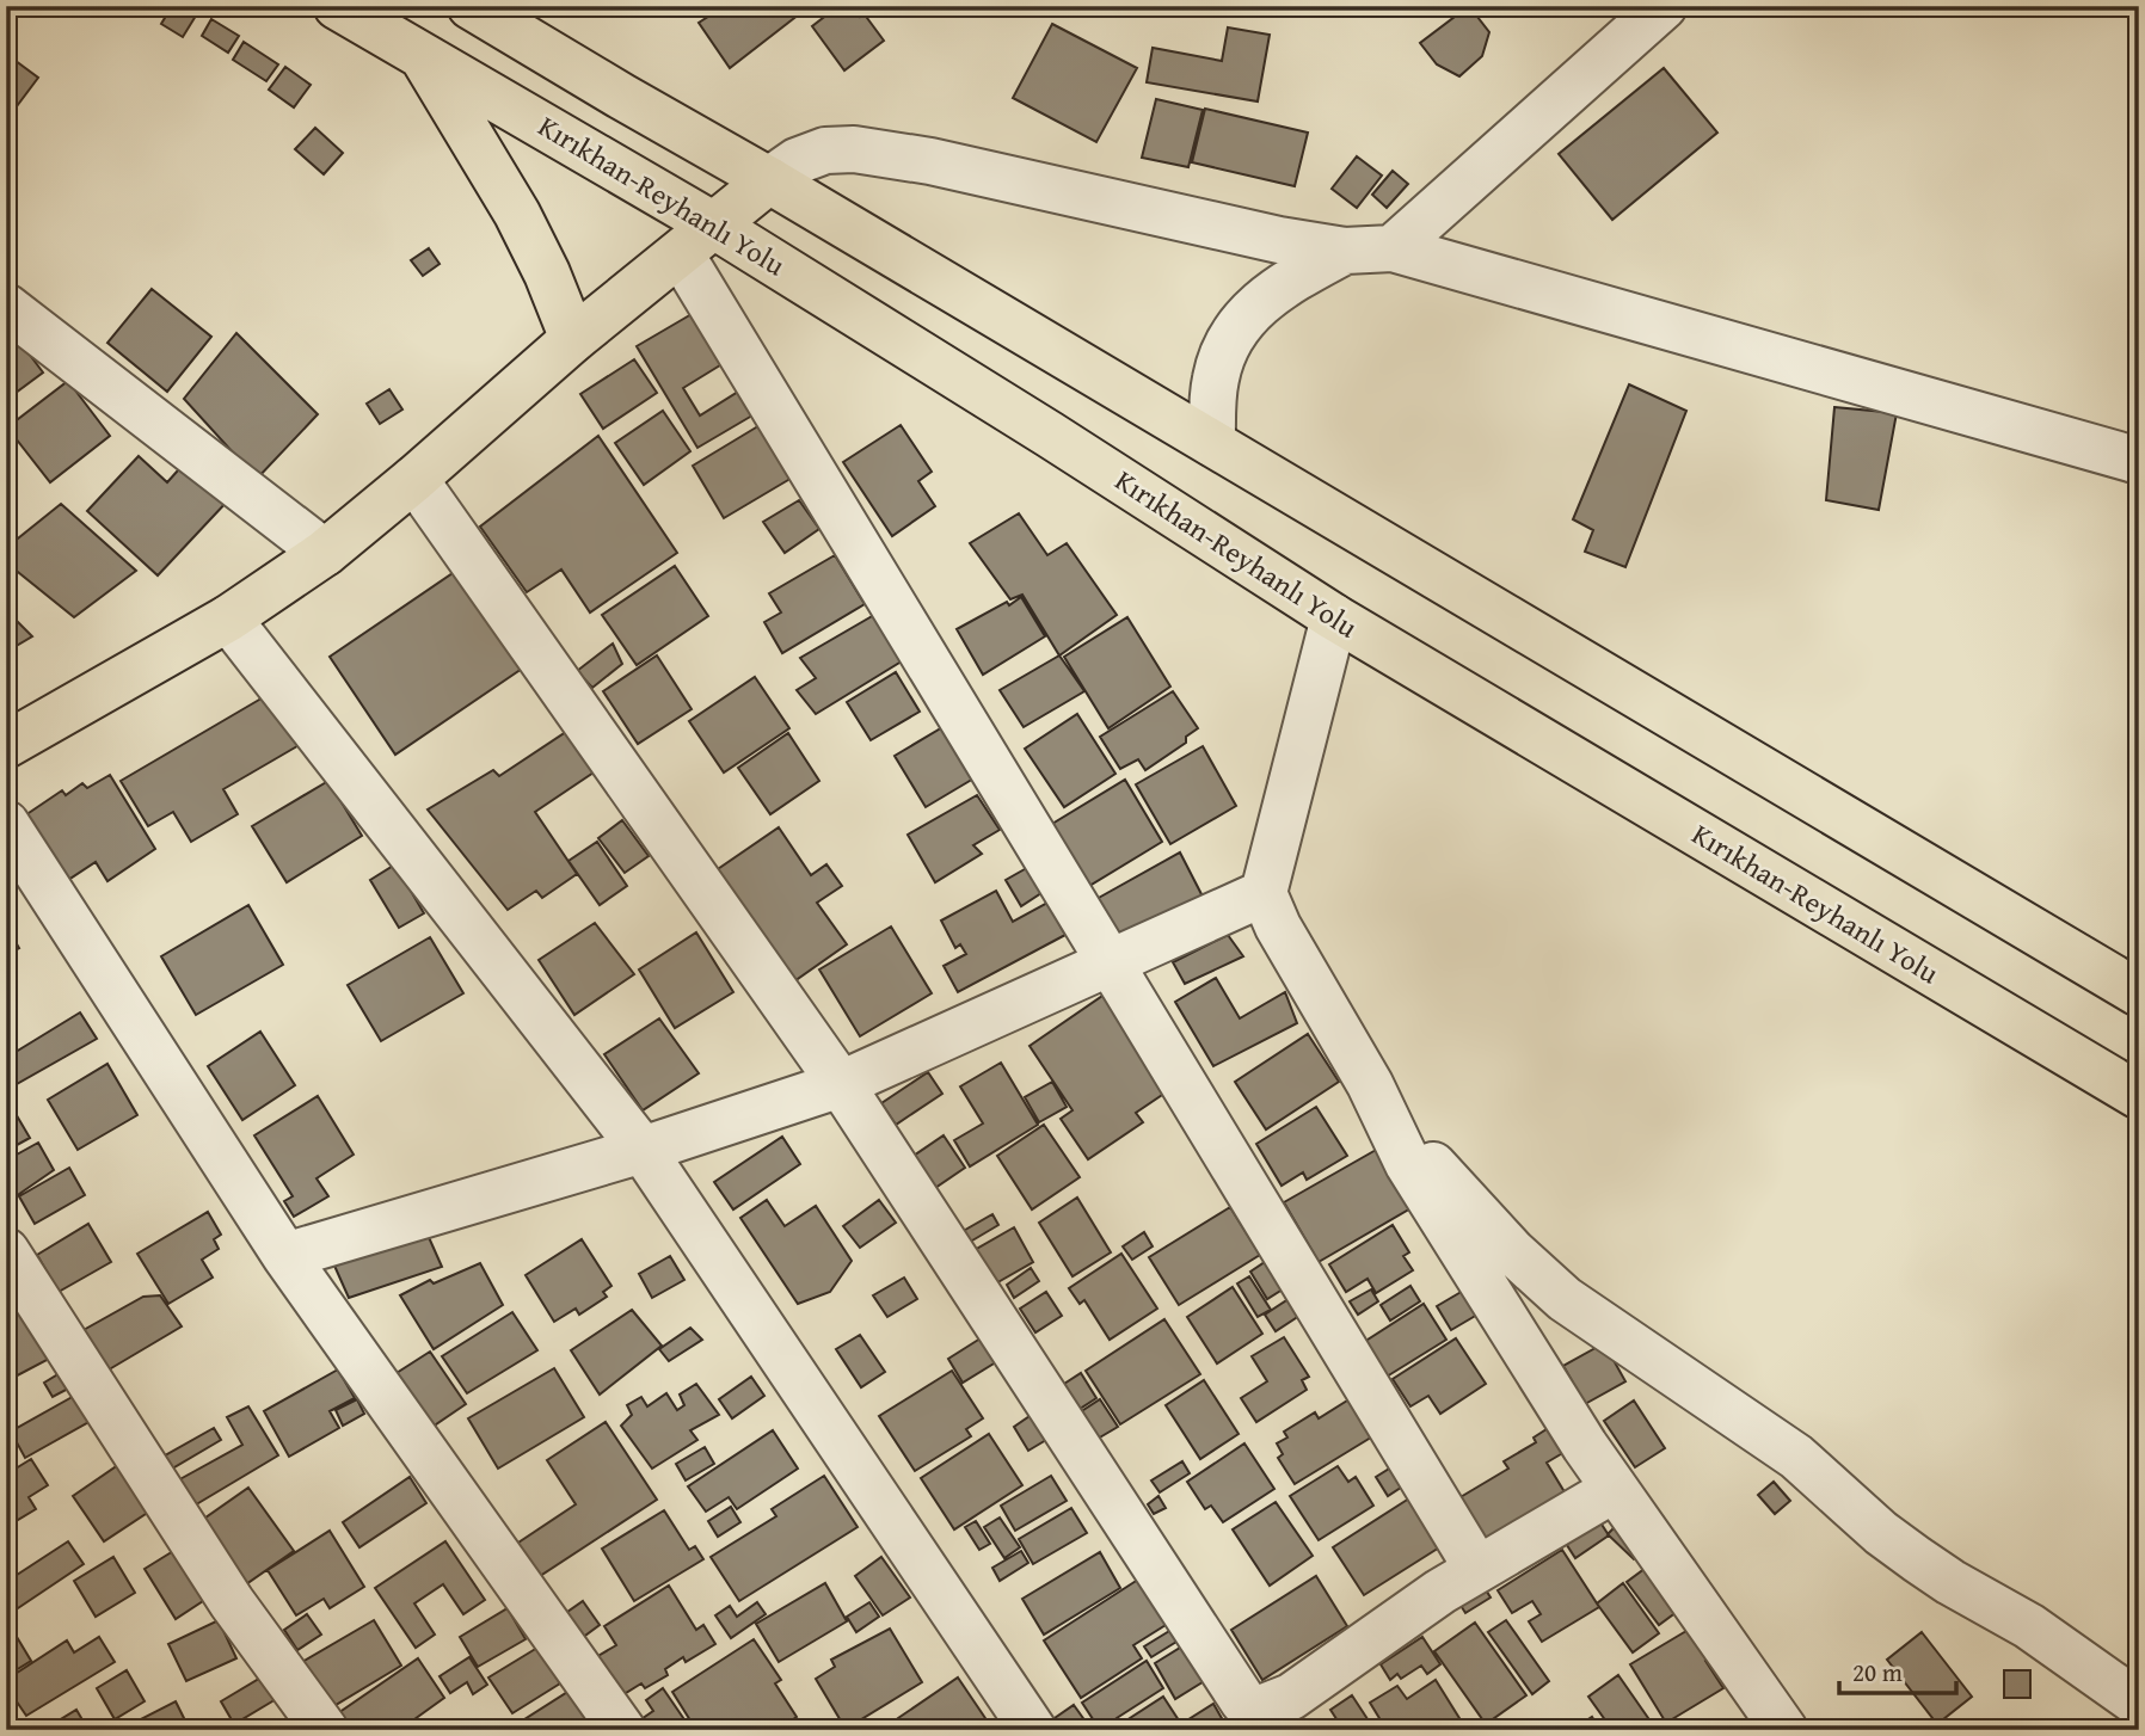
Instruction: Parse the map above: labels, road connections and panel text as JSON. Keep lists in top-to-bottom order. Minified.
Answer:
{"streets":{"main road":["Kırıkhan-Reyhanlı Yolu"]},"scale_bar":"20 m"}
